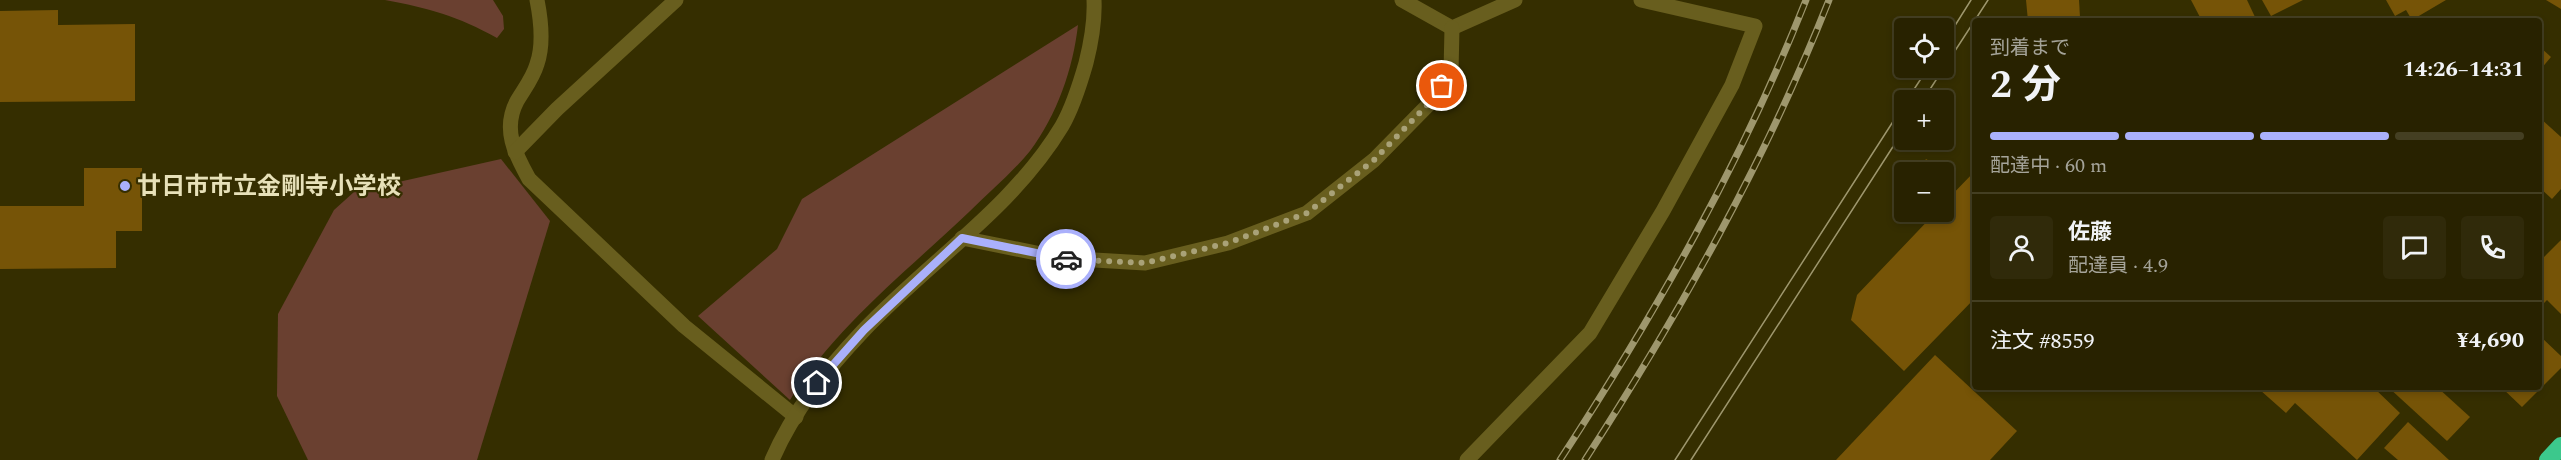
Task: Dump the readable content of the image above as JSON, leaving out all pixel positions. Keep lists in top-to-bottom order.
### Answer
{
  "places": ["廿日市市立金剛寺小学校"],
  "page": {
    "map_buttons": ["+", "−"],
    "heading": ["2 分", "到着まで", "14:26–14:31"],
    "panel": [
      "佐藤",
      "配達員 · 4.9",
      "注文 #8559",
      "¥4,690"
    ],
    "bar": "配達中 · 60 m"
  }
}
